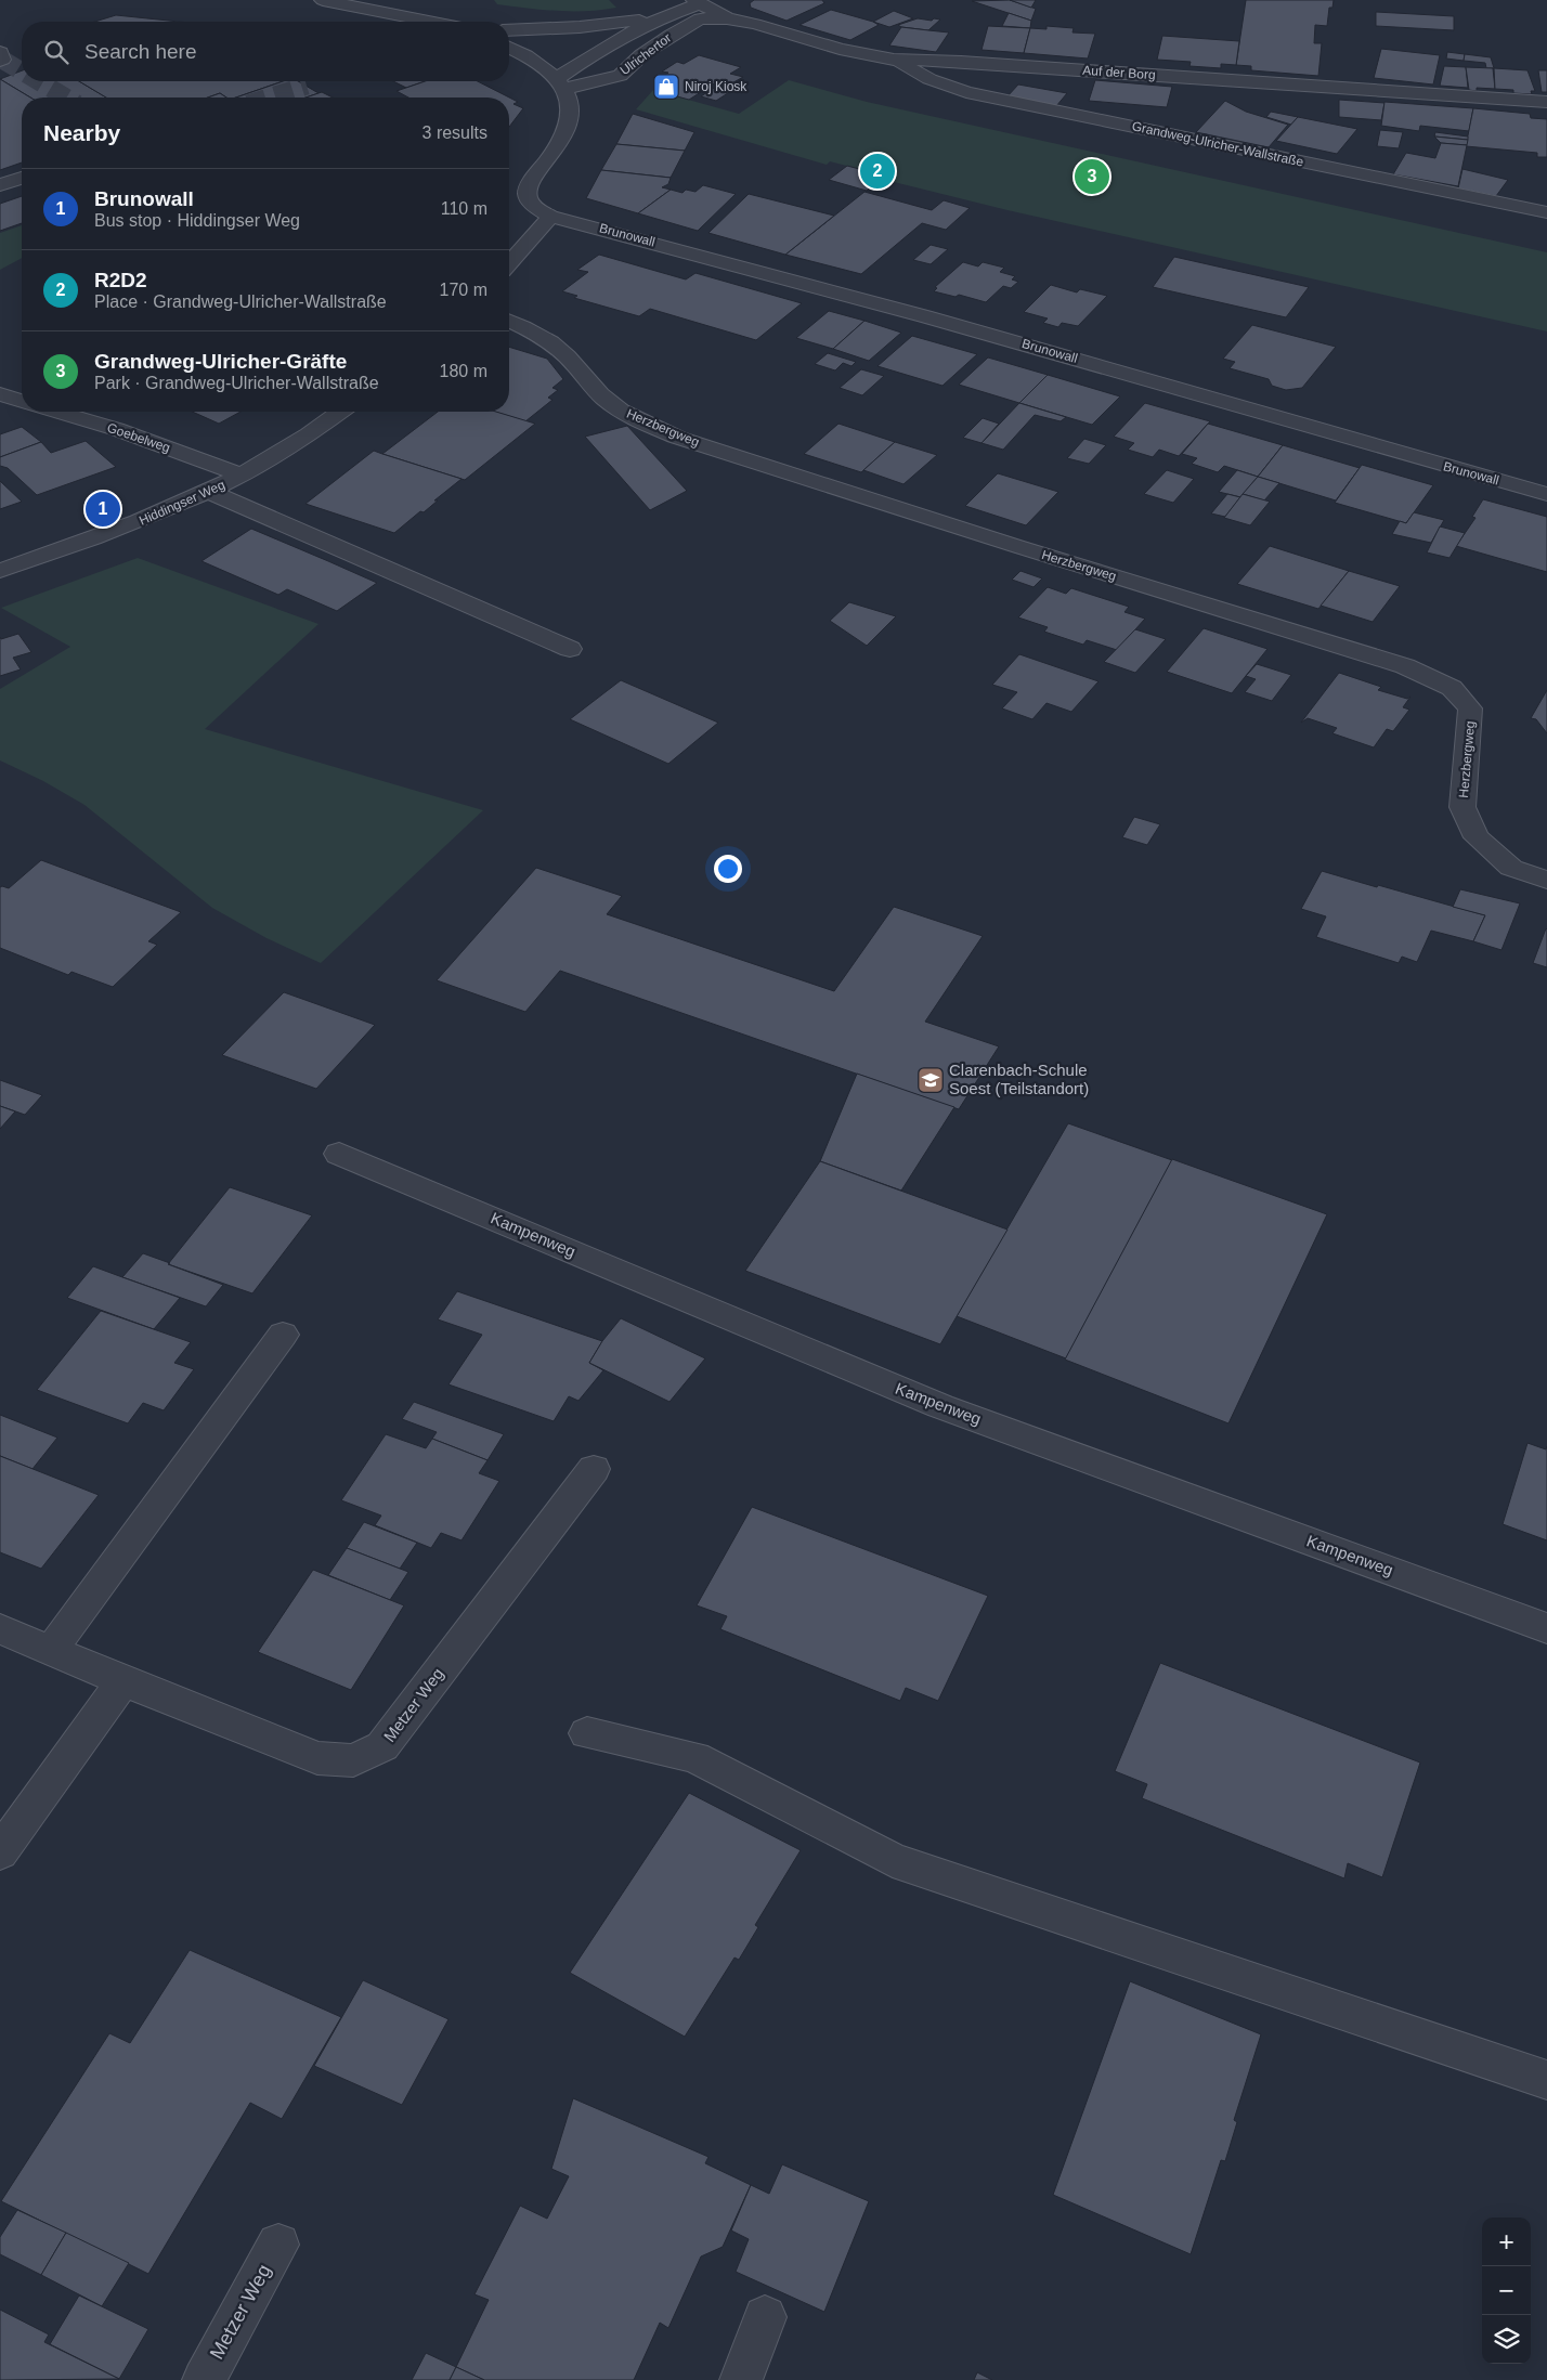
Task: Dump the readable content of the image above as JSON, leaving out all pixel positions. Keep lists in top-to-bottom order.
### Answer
{
  "streets": {
    "street": [
      "Ulrichertor",
      "Auf der Borg",
      "Grandweg-Ulricher-Wallstraße",
      "Brunowall",
      "Herzbergweg",
      "Goebelweg",
      "Hiddingser Weg",
      "Kampenweg",
      "Metzer Weg"
    ]
  },
  "crossings": [
    ["Ulrichertor", "Auf der Borg"],
    ["Auf der Borg", "Grandweg-Ulricher-Wallstraße"],
    ["Goebelweg", "Hiddingser Weg"]
  ],
  "places": {
    "shop": ["Niroj Kiosk"],
    "school or university": ["Clarenbach-Schule Soest (Teilstandort)"]
  },
  "page": {
    "search": "Search here",
    "heading": ["Nearby", "3 results"],
    "pins": ["2", "3", "1"],
    "list": [
      {
        "mark": "1",
        "name": "Brunowall",
        "note": "Bus stop · Hiddingser Weg",
        "value": "110 m"
      },
      {
        "mark": "2",
        "name": "R2D2",
        "note": "Place · Grandweg-Ulricher-Wallstraße",
        "value": "170 m"
      },
      {
        "mark": "3",
        "name": "Grandweg-Ulricher-Gräfte",
        "note": "Park · Grandweg-Ulricher-Wallstraße",
        "value": "180 m"
      }
    ],
    "map_buttons": ["+", "−"]
  }
}
